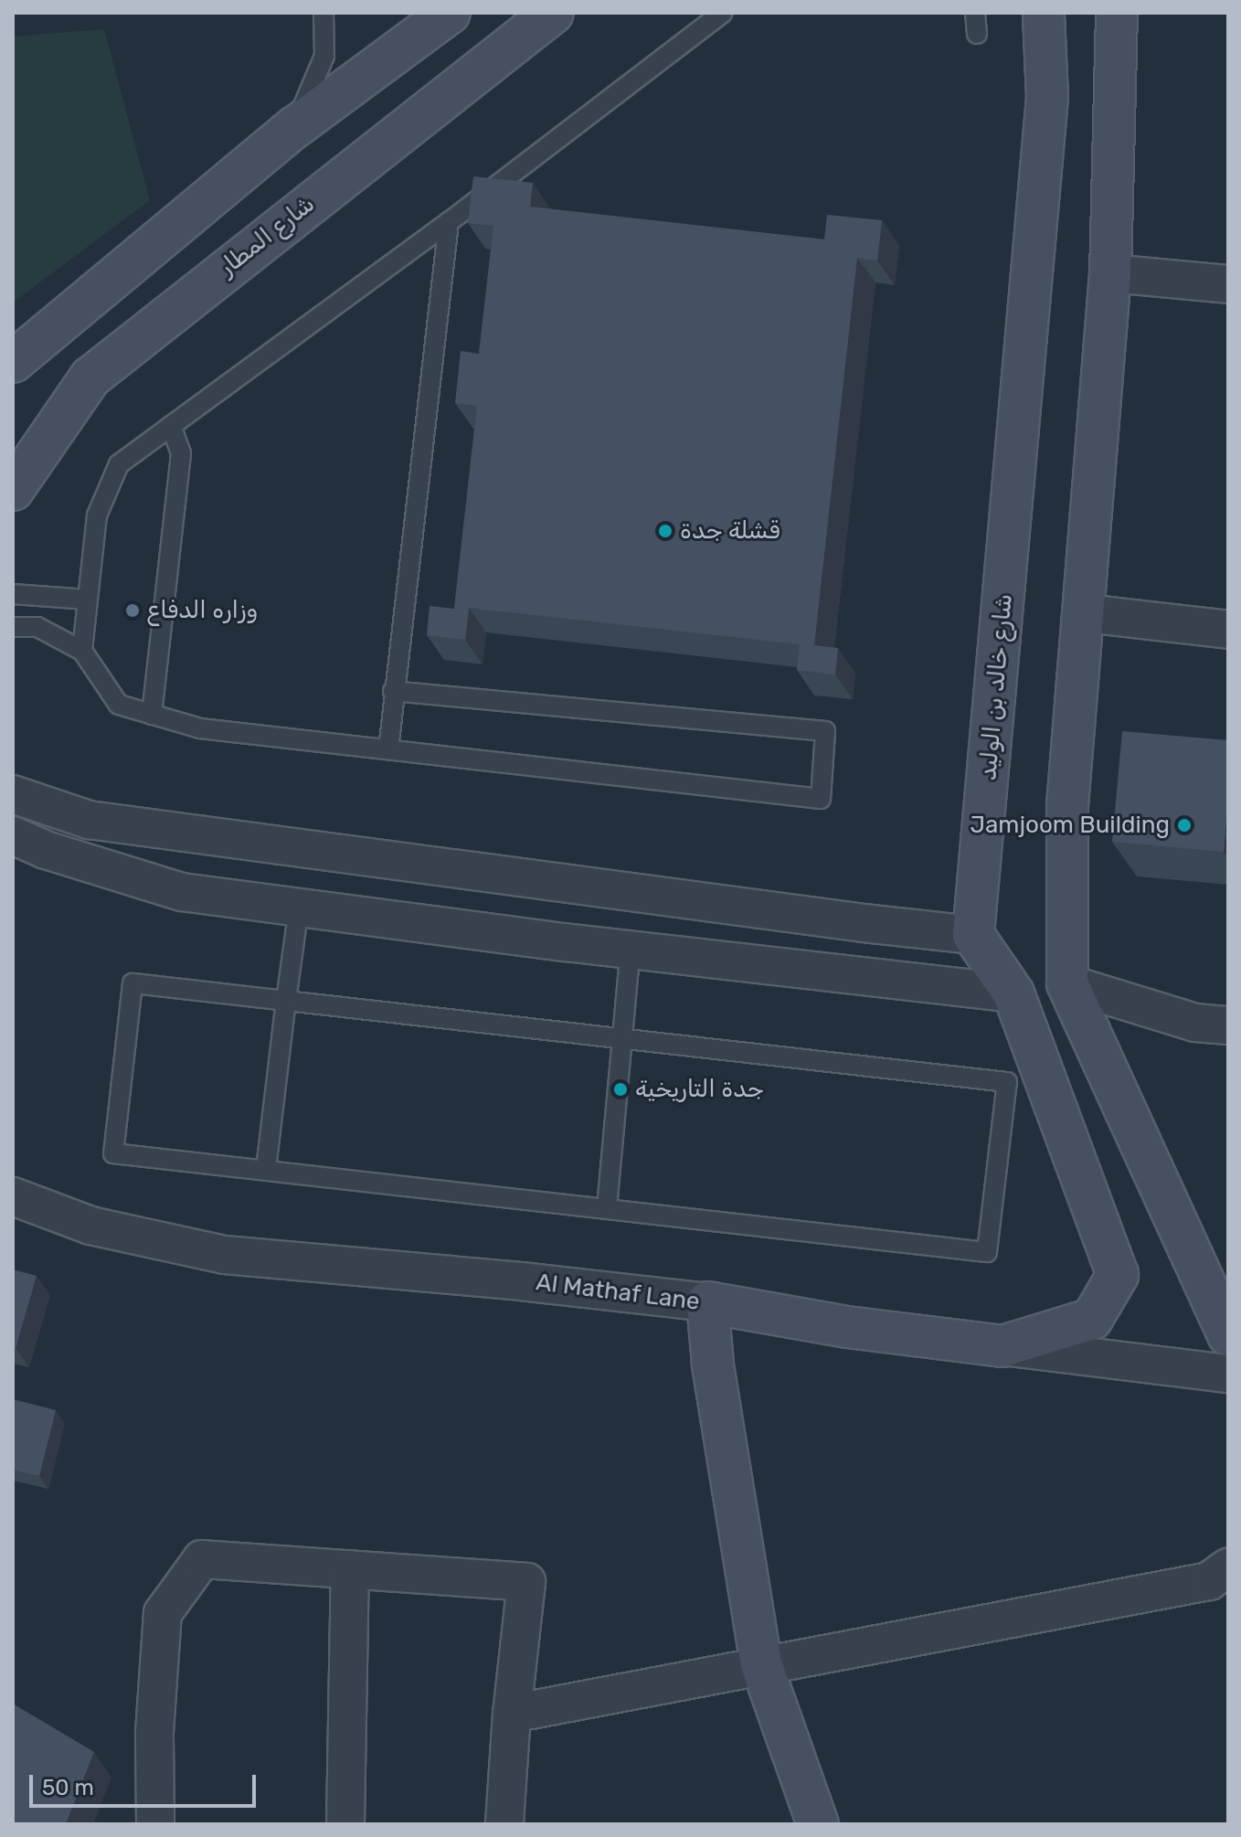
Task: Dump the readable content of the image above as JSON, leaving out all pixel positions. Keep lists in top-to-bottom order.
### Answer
{
  "streets": {
    "main road": ["شارع المطار", "شارع خالد بن الوليد", "Al Mathaf Lane"]
  },
  "places": [
    "قشلة جدة",
    "وزاره الدفاع",
    "Jamjoom Building",
    "جدة التاريخية"
  ],
  "scale_bar": "50 m"
}
